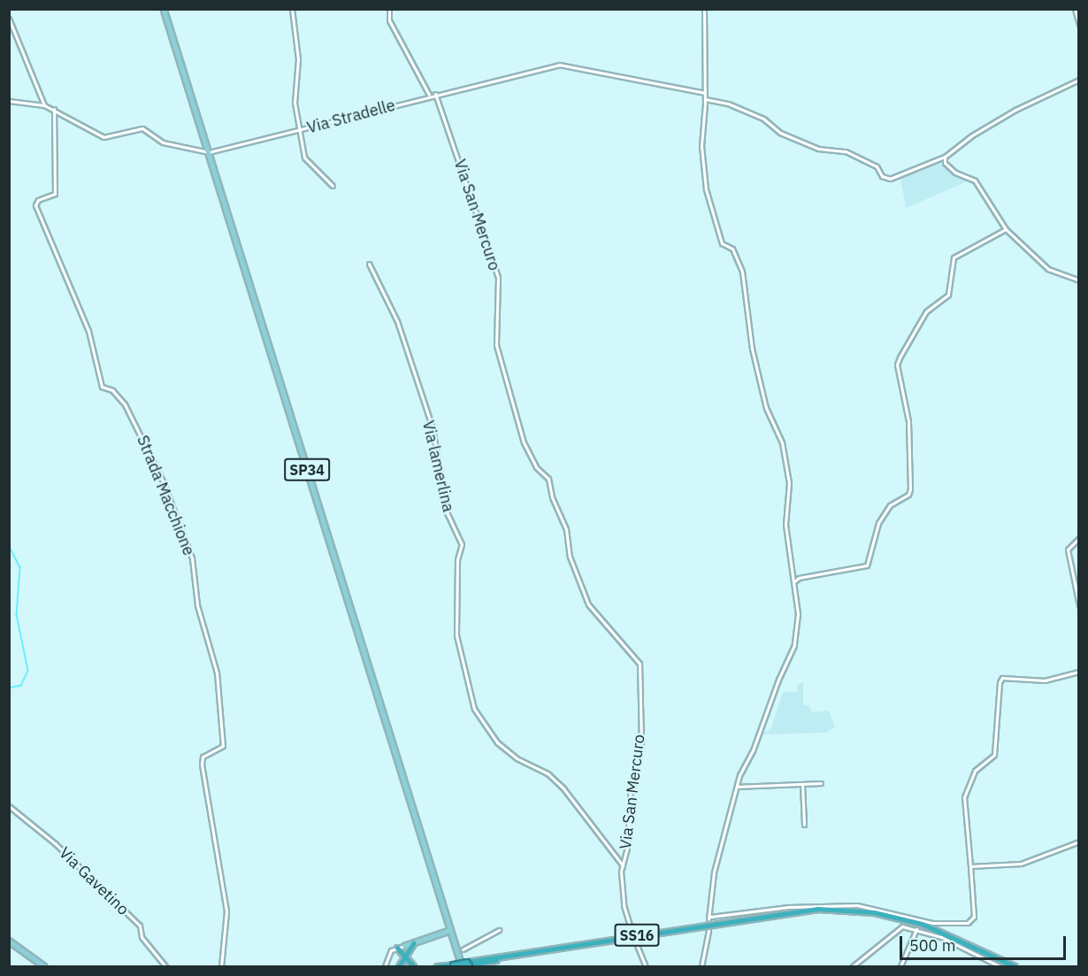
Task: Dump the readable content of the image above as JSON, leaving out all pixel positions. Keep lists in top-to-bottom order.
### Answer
{
  "streets": {
    "highway": ["SS16"],
    "main road": ["SP34"],
    "street": [
      "Via Stradelle",
      "Via San Mercuro",
      "Via lamerlina",
      "Strada Macchione",
      "Via Gavetino"
    ]
  },
  "crossings": [
    ["Via Stradelle", "Via San Mercuro"],
    ["Via Stradelle", "SP34"],
    ["Via Stradelle", "Strada Macchione"],
    ["Via San Mercuro", "Via lamerlina"]
  ],
  "scale_bar": "500 m"
}
